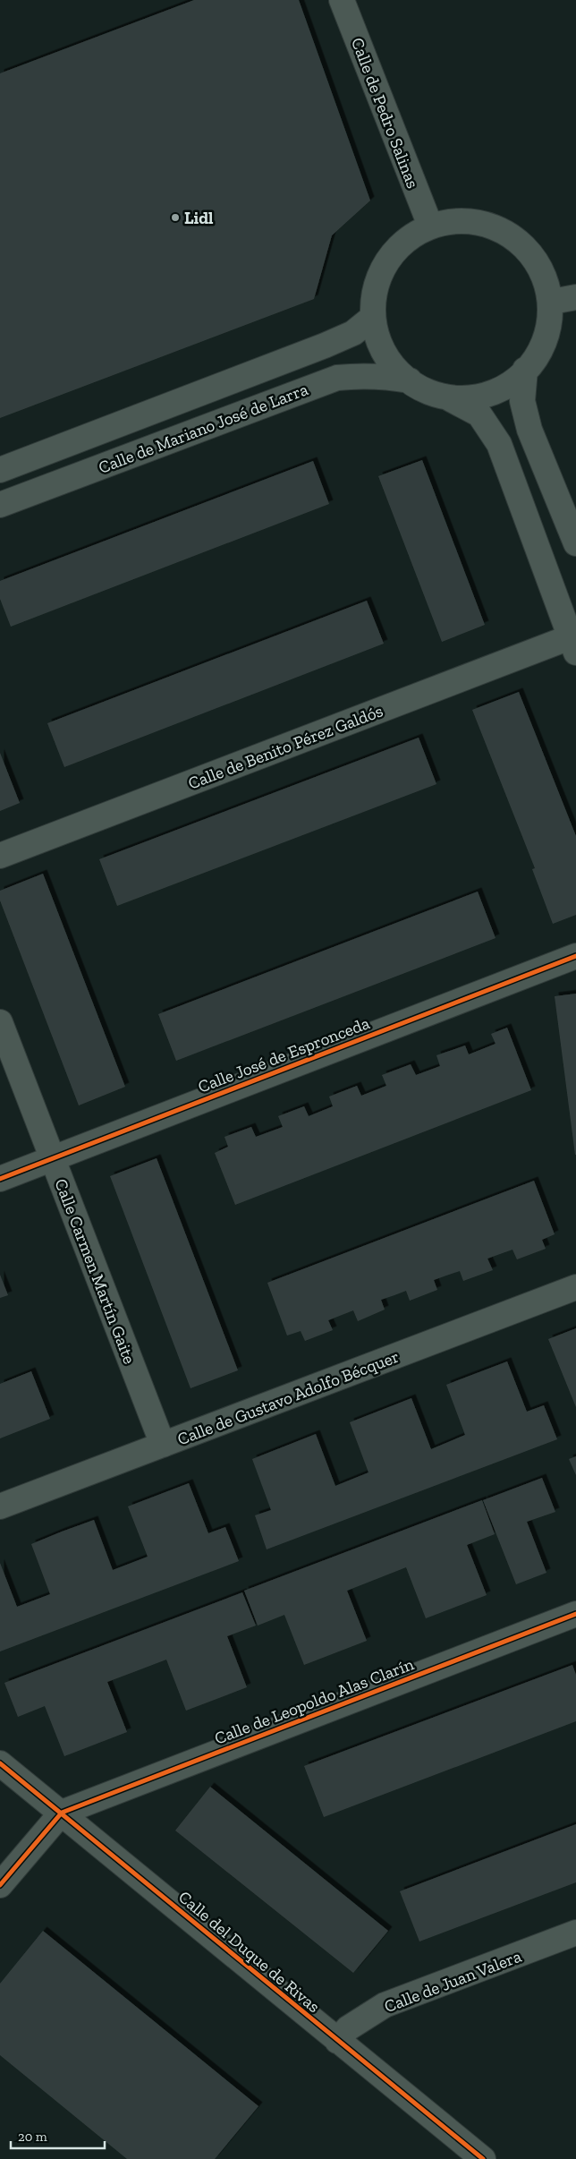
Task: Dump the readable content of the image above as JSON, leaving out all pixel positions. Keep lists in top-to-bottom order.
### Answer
{
  "streets": {
    "street": [
      "Calle de Pedro Salinas",
      "Calle de Mariano José de Larra",
      "Calle de Benito Pérez Galdós",
      "Calle José de Espronceda",
      "Calle Carmen Martín Gaite",
      "Calle de Gustavo Adolfo Bécquer",
      "Calle de Leopoldo Alas Clarín",
      "Calle del Duque de Rivas",
      "Calle de Juan Valera"
    ]
  },
  "crossings": [
    ["Calle José de Espronceda", "Calle Carmen Martín Gaite"],
    ["Calle Carmen Martín Gaite", "Calle de Gustavo Adolfo Bécquer"],
    ["Calle de Leopoldo Alas Clarín", "Calle del Duque de Rivas"],
    ["Calle del Duque de Rivas", "Calle de Juan Valera"]
  ],
  "places": ["Lidl"],
  "scale_bar": "20 m"
}
